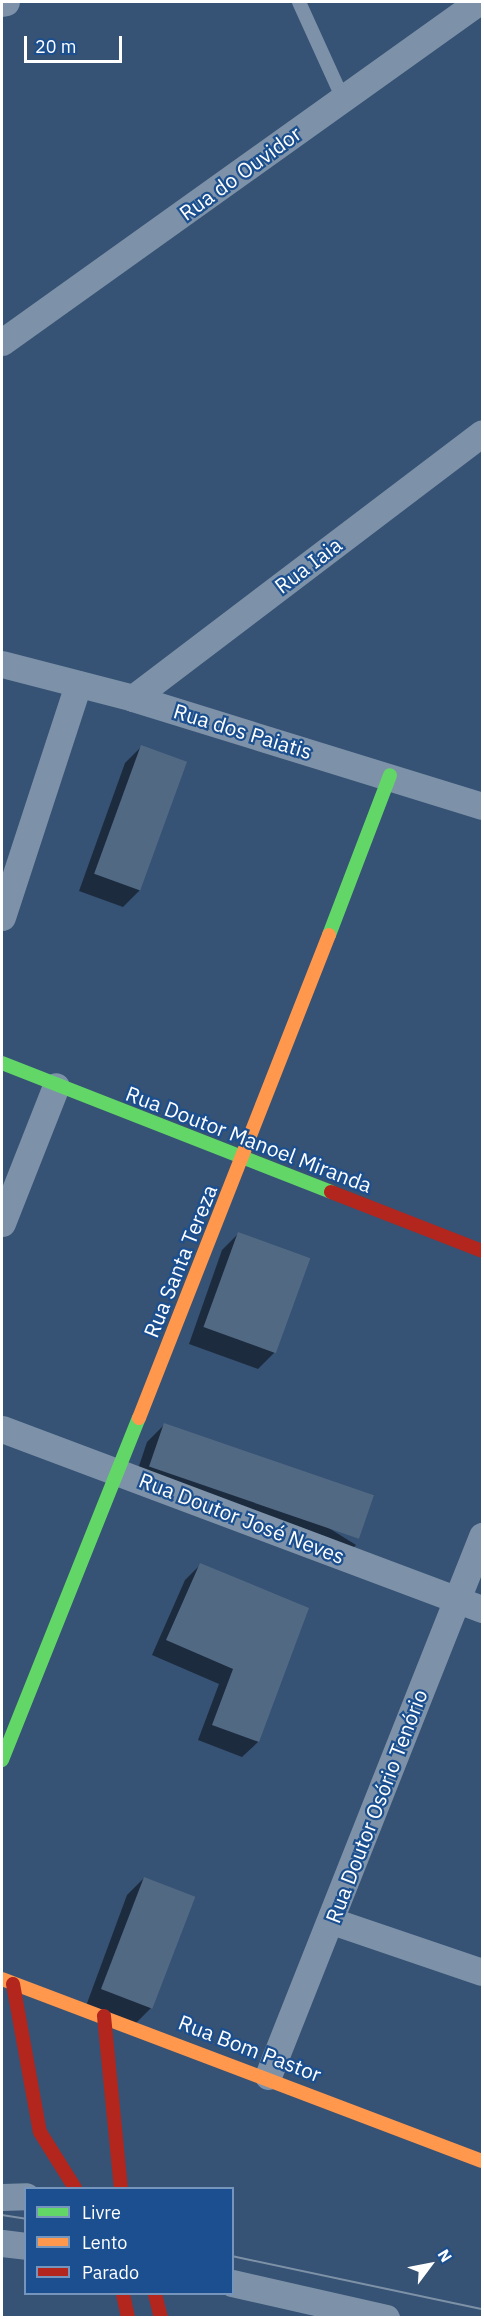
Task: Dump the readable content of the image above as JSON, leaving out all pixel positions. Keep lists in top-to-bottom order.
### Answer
{
  "streets": {
    "street": [
      "Rua do Ouvidor",
      "Rua Iaia",
      "Rua dos Paiatis",
      "Rua Doutor Manoel Miranda",
      "Rua Santa Tereza",
      "Rua Doutor José Neves",
      "Rua Doutor Osório Tenório",
      "Rua Bom Pastor"
    ]
  },
  "crossings": [
    ["Rua Iaia", "Rua dos Paiatis"],
    ["Rua dos Paiatis", "Rua Santa Tereza"],
    ["Rua Doutor Manoel Miranda", "Rua Santa Tereza"],
    ["Rua Santa Tereza", "Rua Doutor José Neves"],
    ["Rua Doutor José Neves", "Rua Doutor Osório Tenório"],
    ["Rua Doutor Osório Tenório", "Rua Bom Pastor"]
  ],
  "legend": ["Livre", "Lento", "Parado"],
  "scale_bar": "20 m",
  "north": "top right"
}
